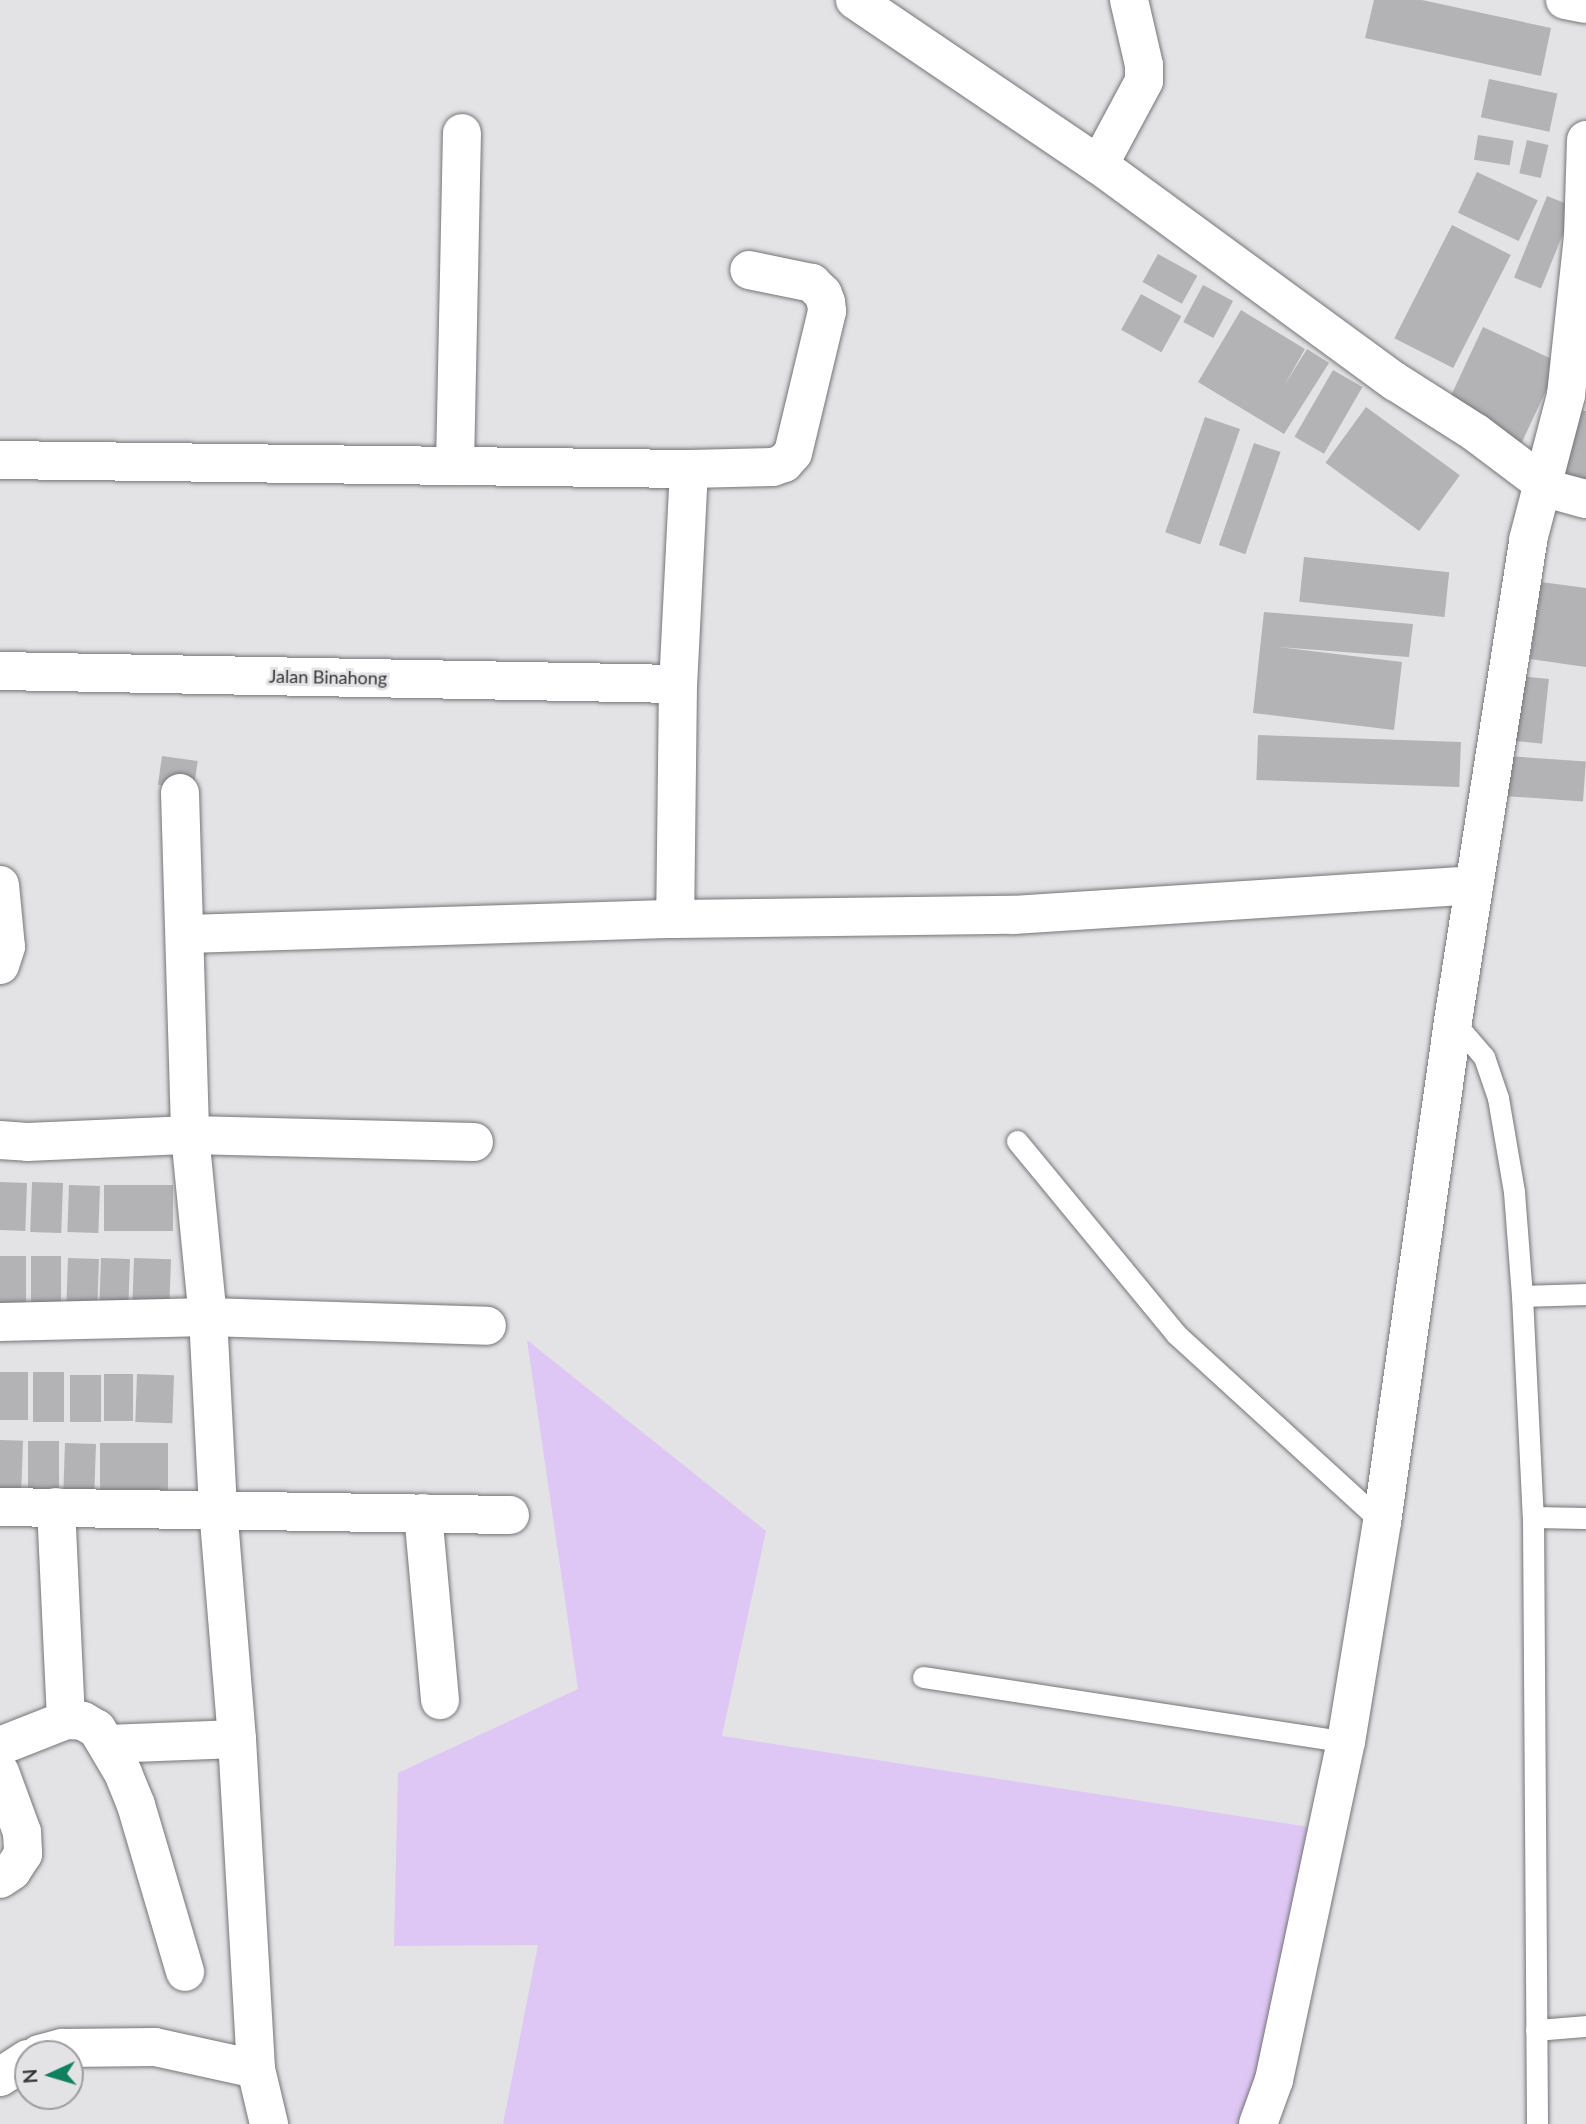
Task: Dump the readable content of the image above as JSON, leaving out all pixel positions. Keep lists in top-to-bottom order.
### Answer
{
  "streets": {
    "street": ["Jalan Binahong"]
  },
  "north": "left"
}
